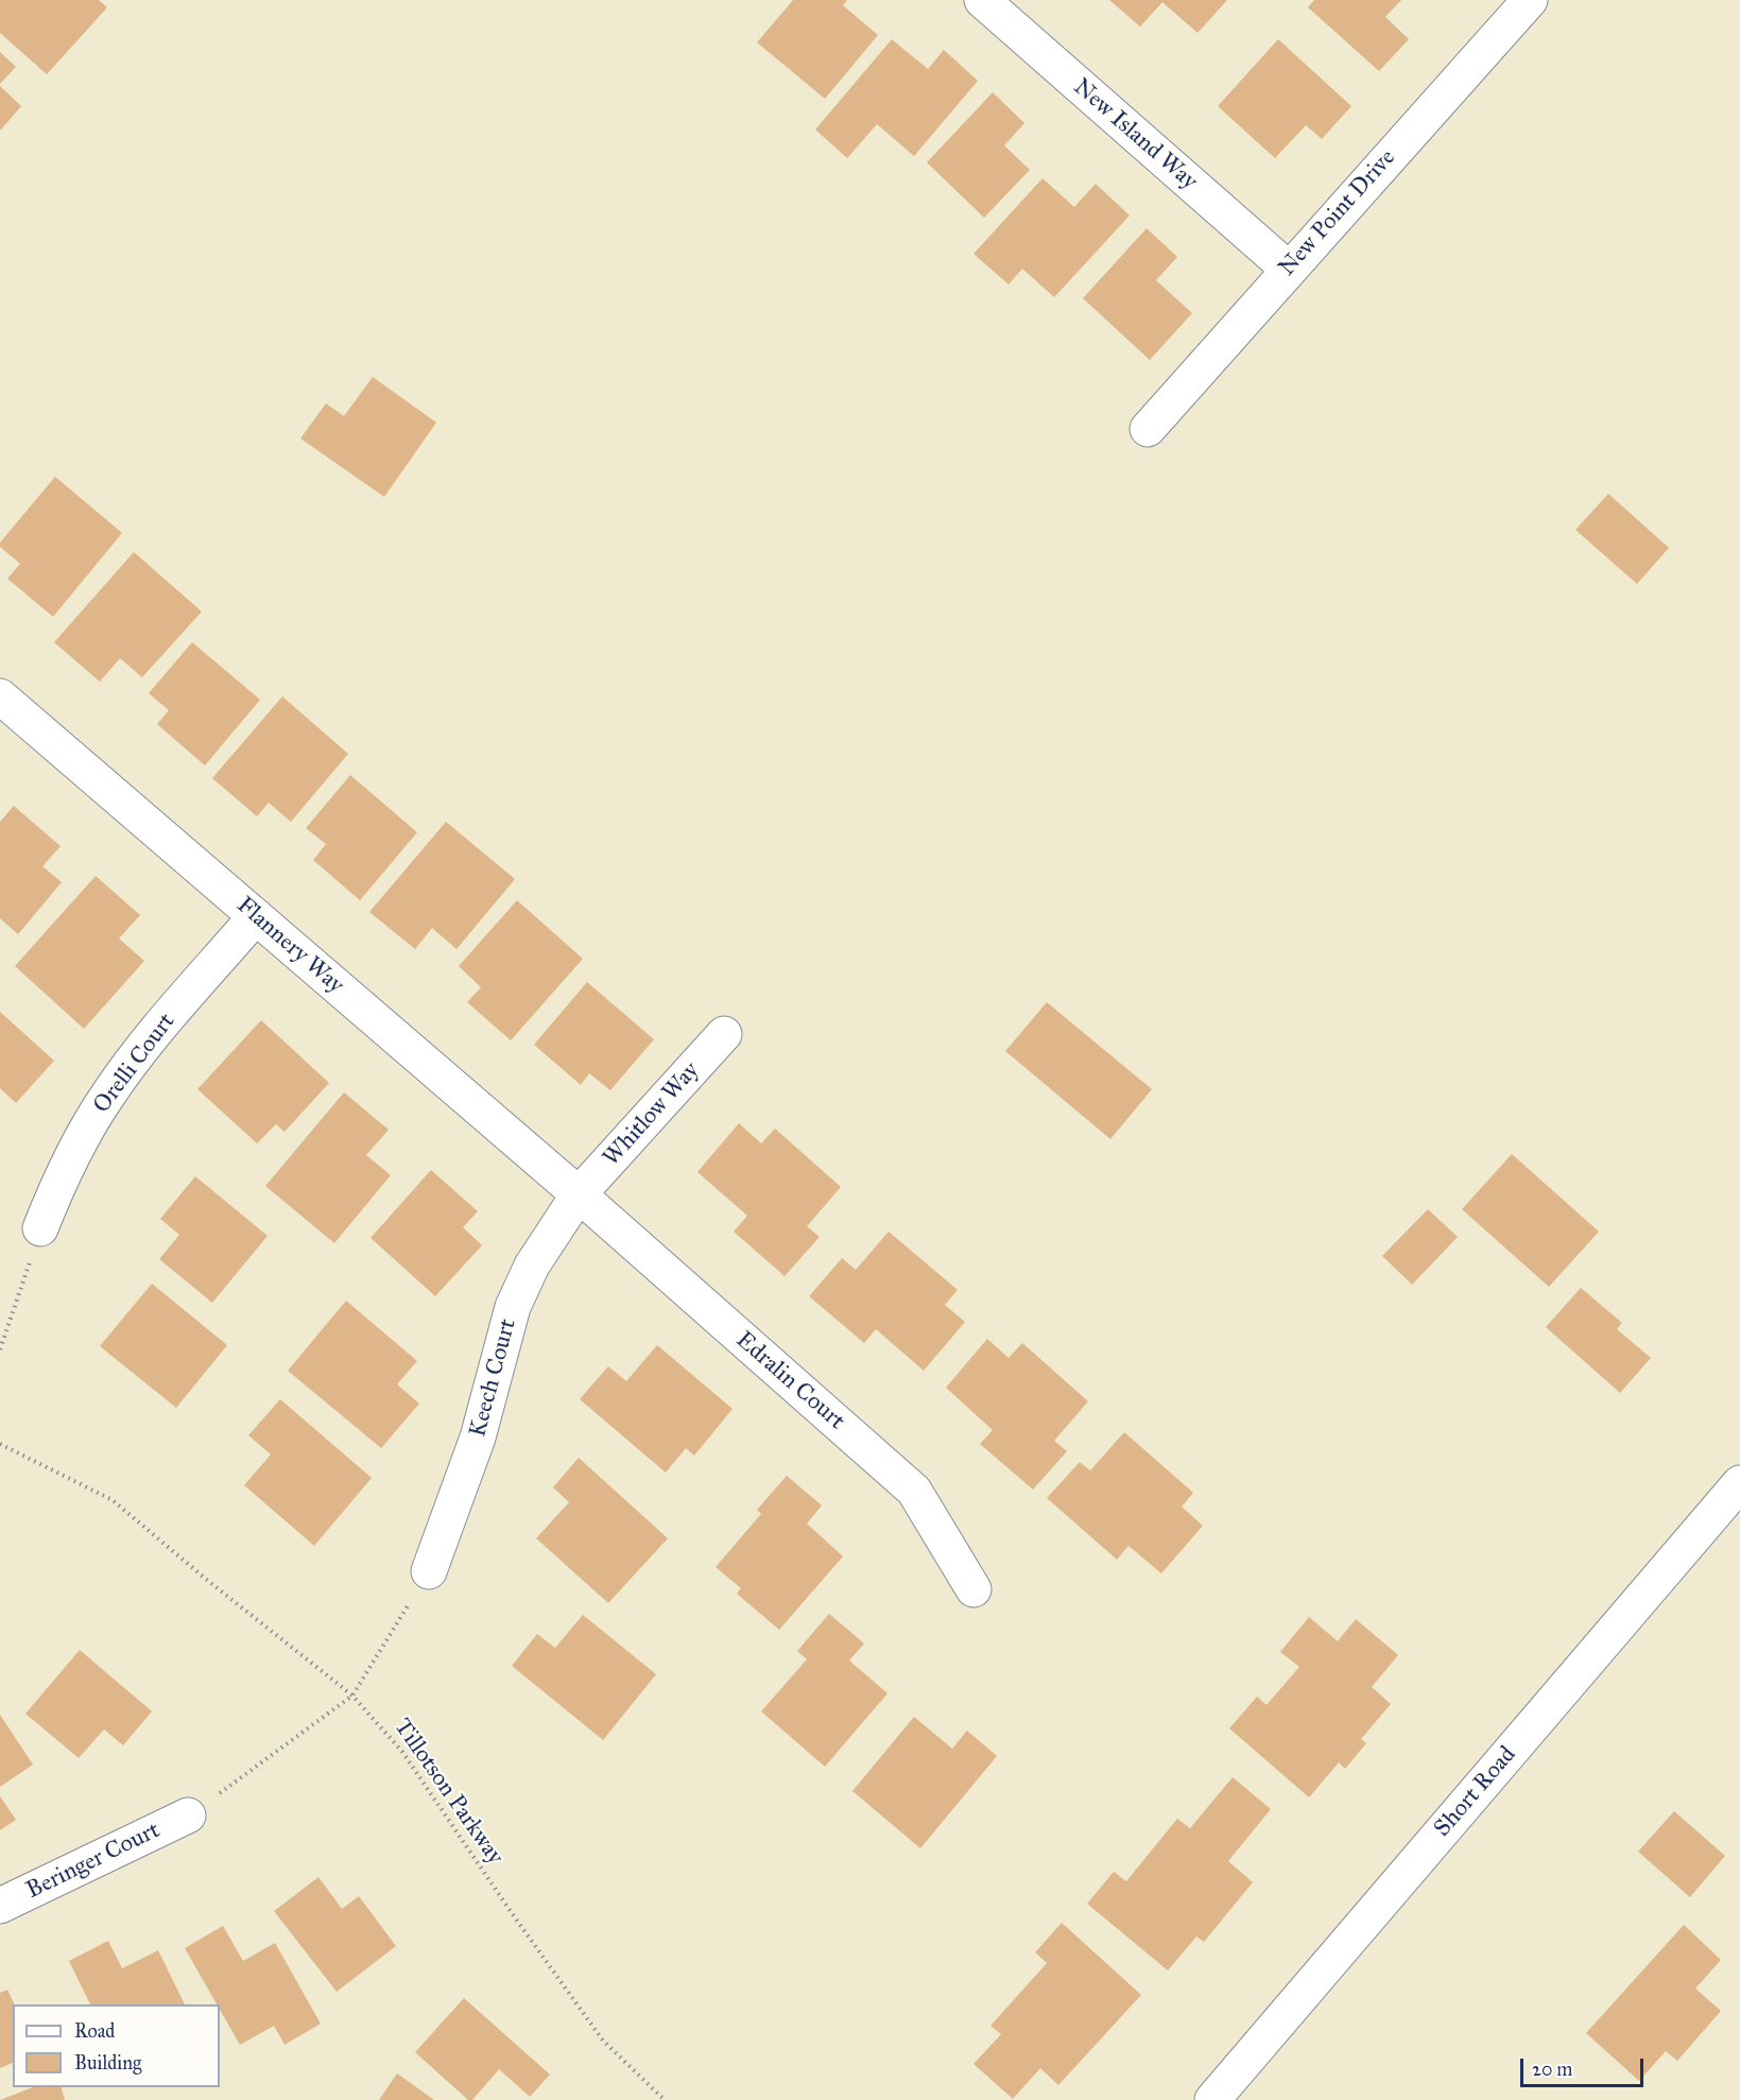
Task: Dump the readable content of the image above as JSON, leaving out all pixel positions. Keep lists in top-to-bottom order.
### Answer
{
  "streets": {
    "street": [
      "New Island Way",
      "New Point Drive",
      "Flannery Way",
      "Orelli Court",
      "Whitlow Way",
      "Keech Court",
      "Edralin Court",
      "Short Road",
      "Beringer Court"
    ],
    "path": ["Tillotson Parkway"]
  },
  "crossings": [
    ["New Island Way", "New Point Drive"],
    ["Flannery Way", "Orelli Court"],
    ["Flannery Way", "Whitlow Way"],
    ["Flannery Way", "Keech Court"],
    ["Flannery Way", "Edralin Court"],
    ["Whitlow Way", "Keech Court"],
    ["Whitlow Way", "Edralin Court"],
    ["Keech Court", "Edralin Court"]
  ],
  "legend": ["Road", "Building"],
  "scale_bar": "20 m"
}
